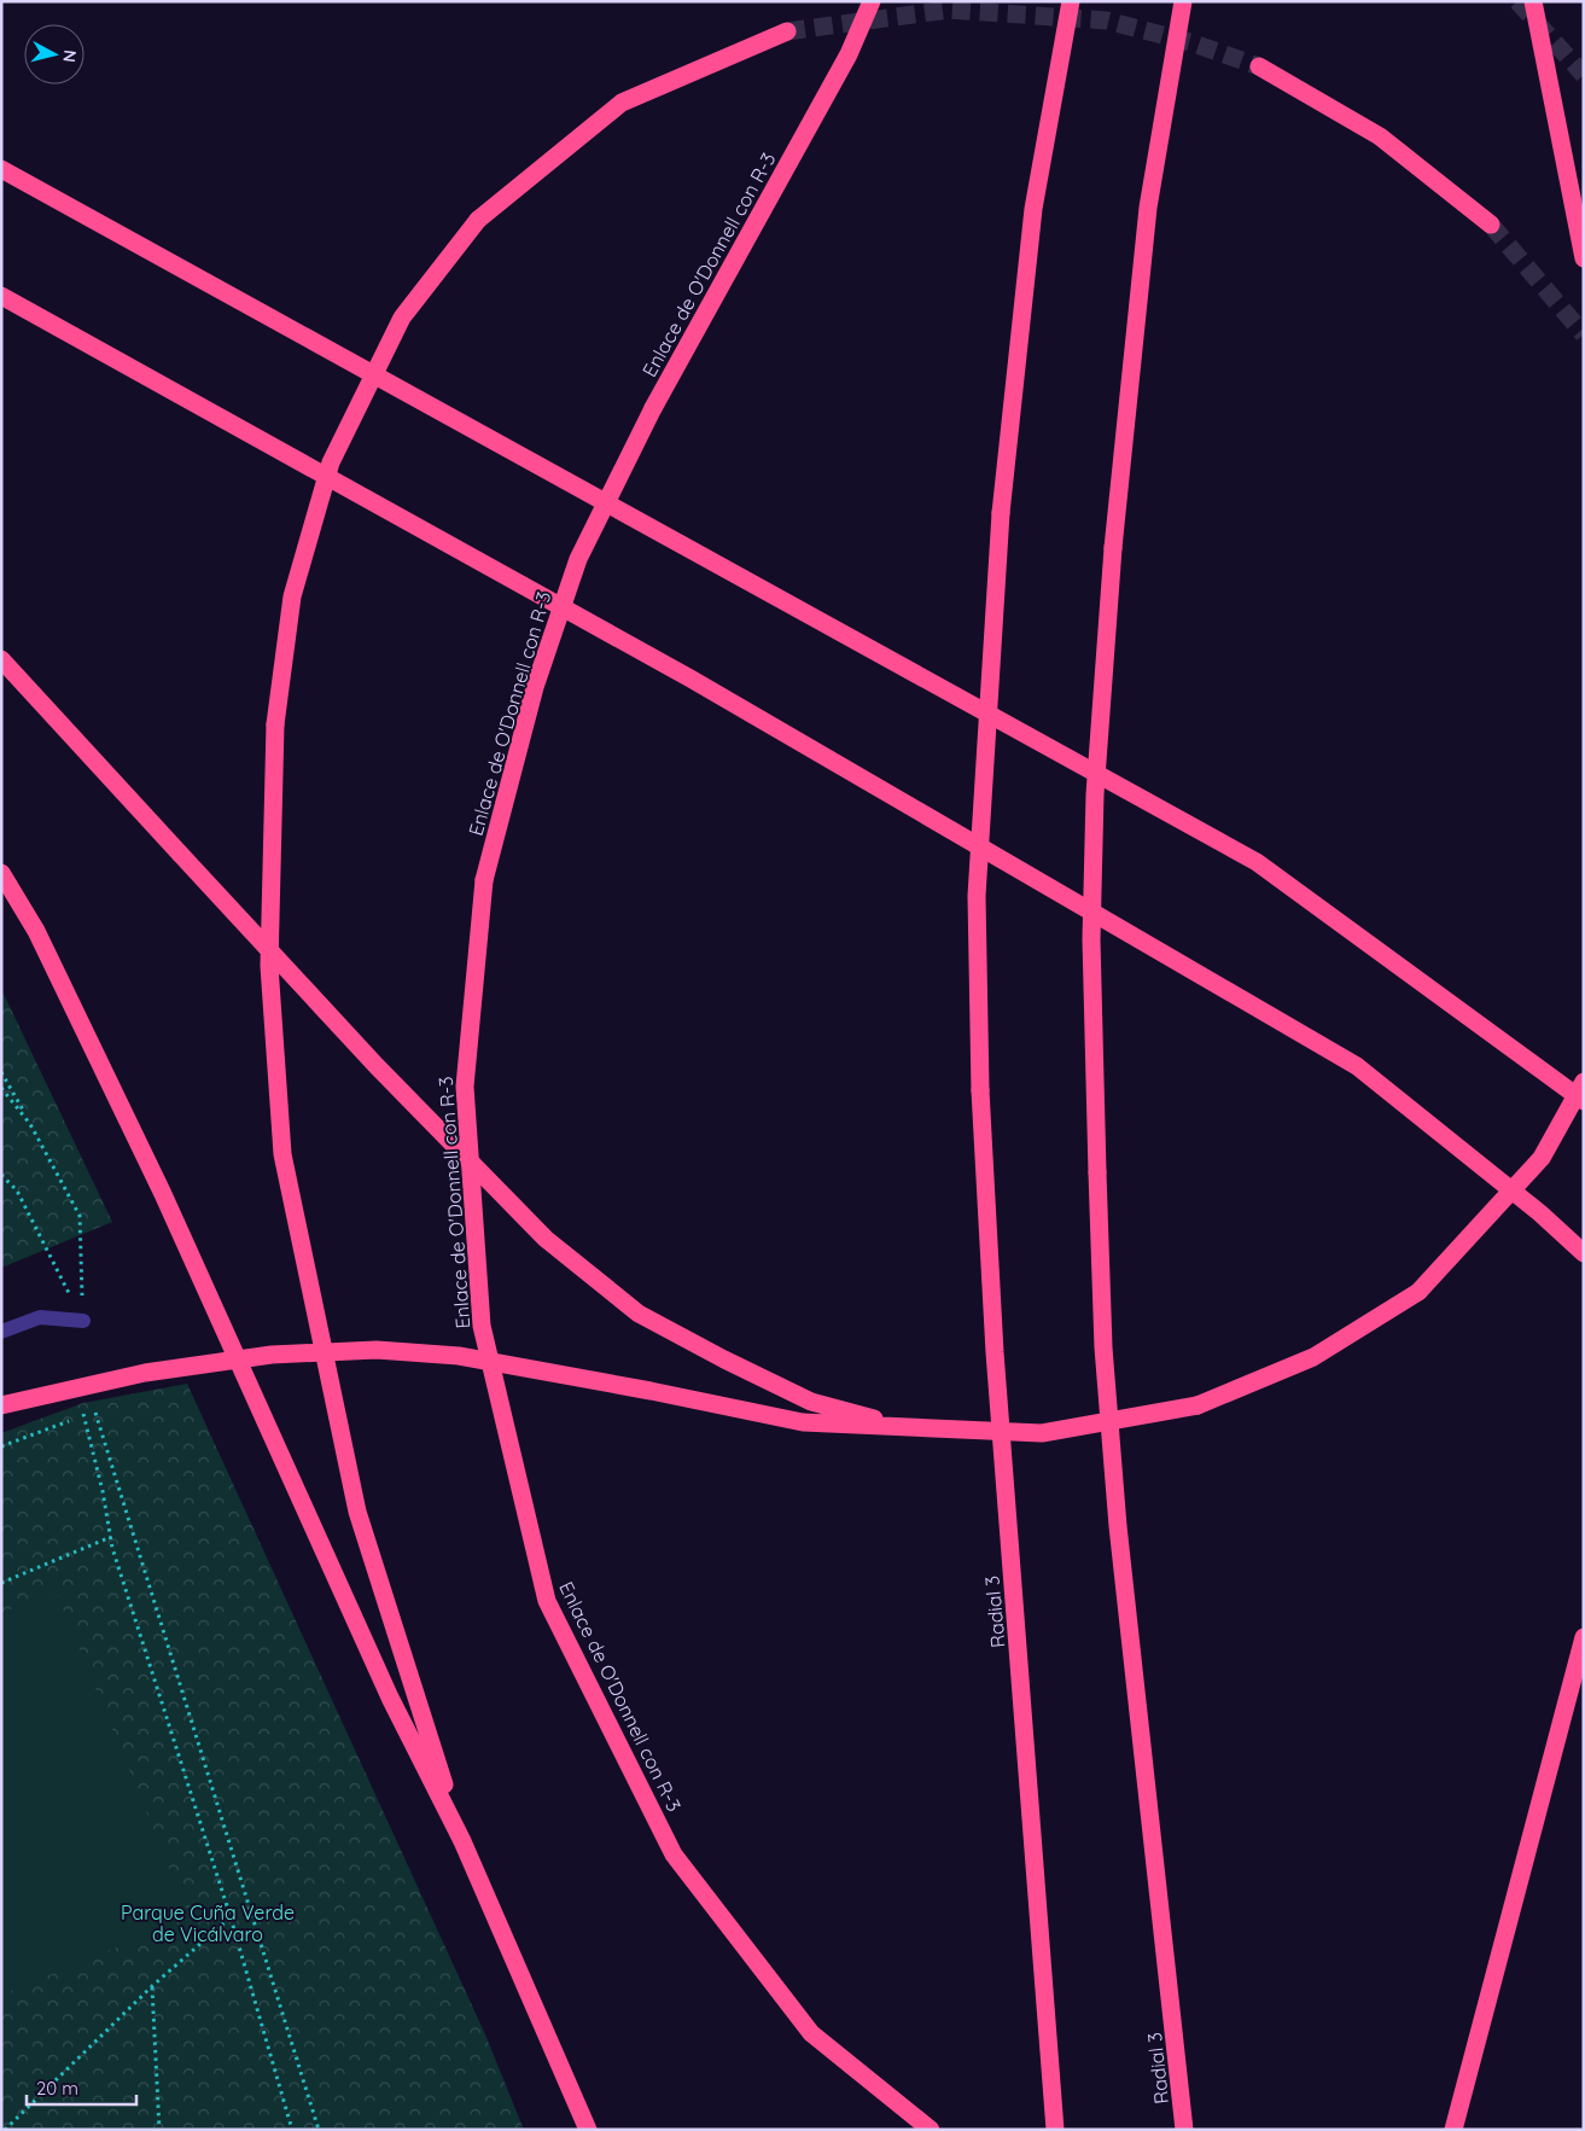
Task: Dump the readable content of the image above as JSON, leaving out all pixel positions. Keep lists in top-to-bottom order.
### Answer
{
  "streets": {
    "highway": ["Enlace de O'Donnell con R-3", "Radial 3"]
  },
  "parks": ["Parque Cuña Verde de Vicálvaro"],
  "scale_bar": "20 m",
  "north": "right"
}
